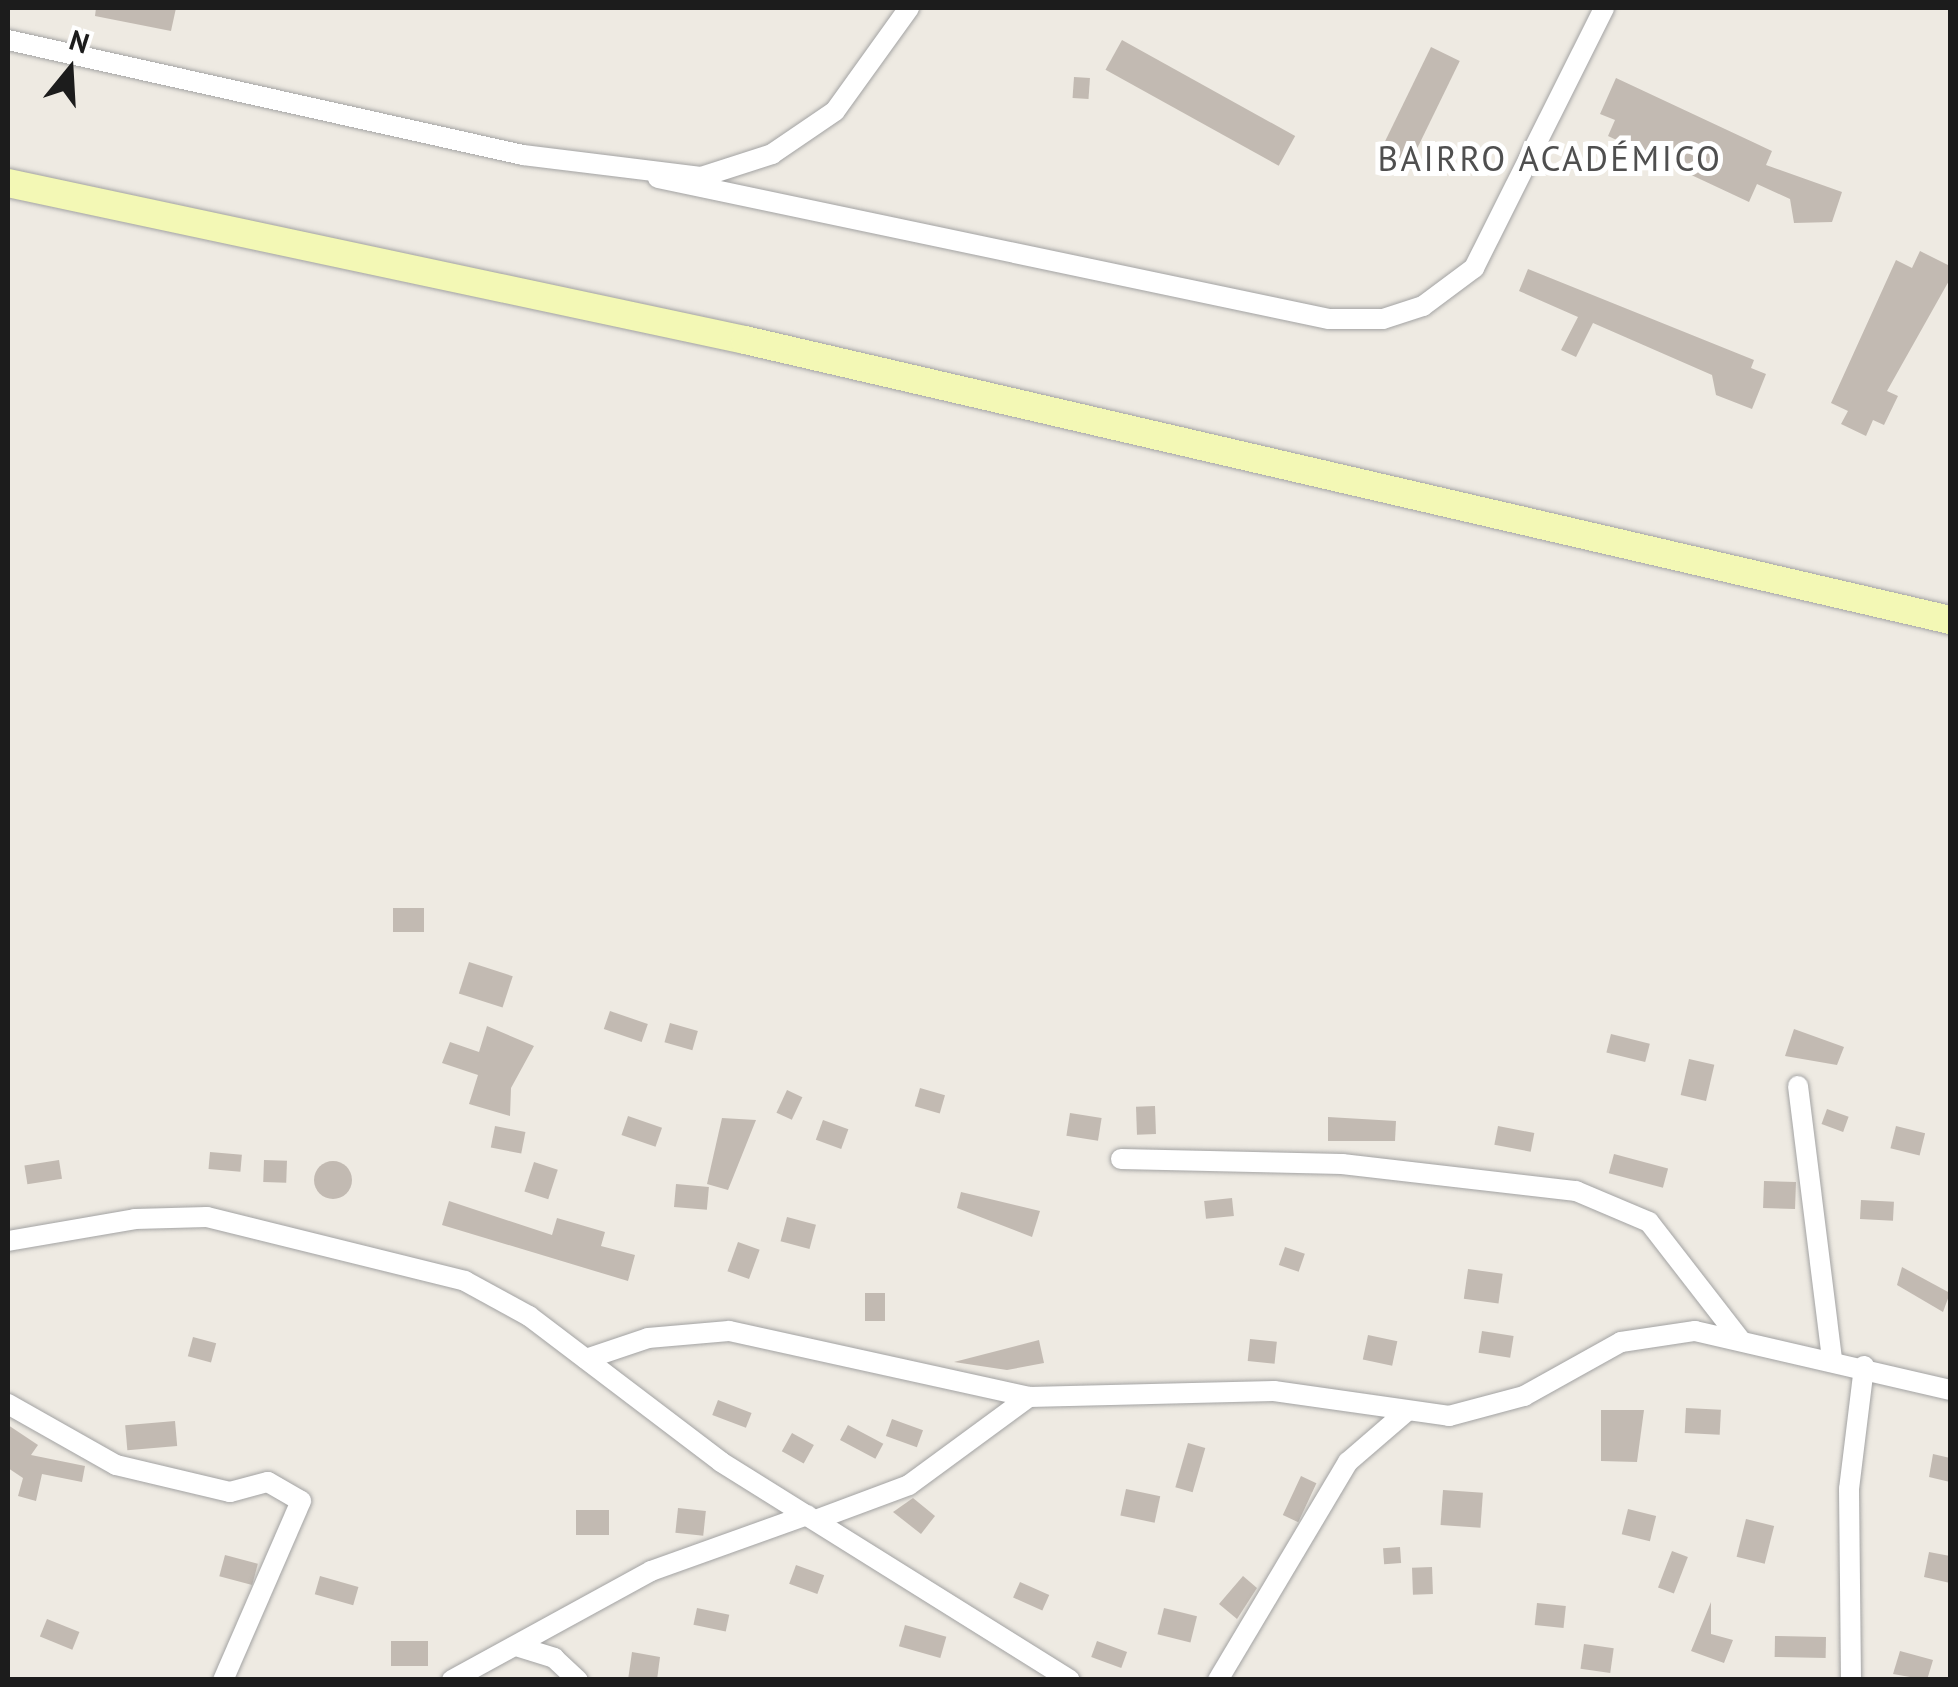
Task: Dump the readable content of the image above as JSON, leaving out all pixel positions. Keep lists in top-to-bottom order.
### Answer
{
  "districts": ["BAIRRO ACADÉMICO"],
  "north": "top"
}
